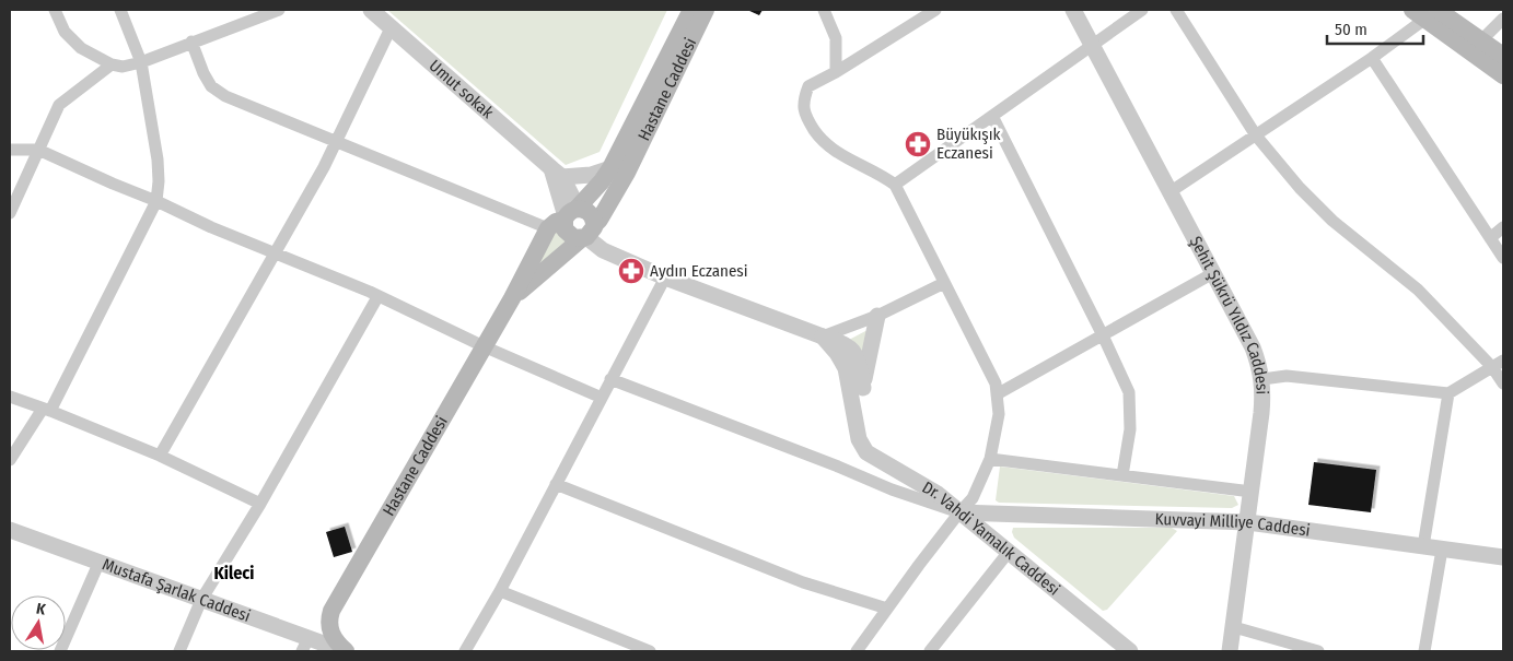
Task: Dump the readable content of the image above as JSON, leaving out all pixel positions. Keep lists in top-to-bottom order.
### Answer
{
  "streets": {
    "main road": ["Hastane Caddesi"],
    "street": [
      "Umut sokak",
      "Şehit Şükrü Yıldız Caddesi",
      "Kuvvayi Milliye Caddesi",
      "Dr. Vahdi Yamalık Caddesi",
      "Mustafa Şarlak Caddesi"
    ]
  },
  "crossings": [
    ["Hastane Caddesi", "Dr. Vahdi Yamalık Caddesi"],
    ["Şehit Şükrü Yıldız Caddesi", "Kuvvayi Milliye Caddesi"],
    ["Kuvvayi Milliye Caddesi", "Dr. Vahdi Yamalık Caddesi"]
  ],
  "districts": ["Kileci"],
  "places": {
    "pharmacy": ["Büyükışık Eczanesi", "Aydın Eczanesi"]
  },
  "scale_bar": "50 m",
  "north": "top"
}
